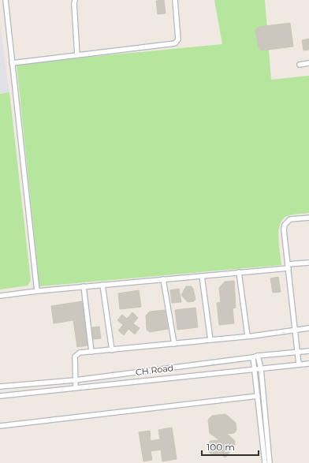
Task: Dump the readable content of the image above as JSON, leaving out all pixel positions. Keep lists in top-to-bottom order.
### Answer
{
  "streets": {
    "street": ["CH Road"]
  },
  "scale_bar": "100 m"
}
